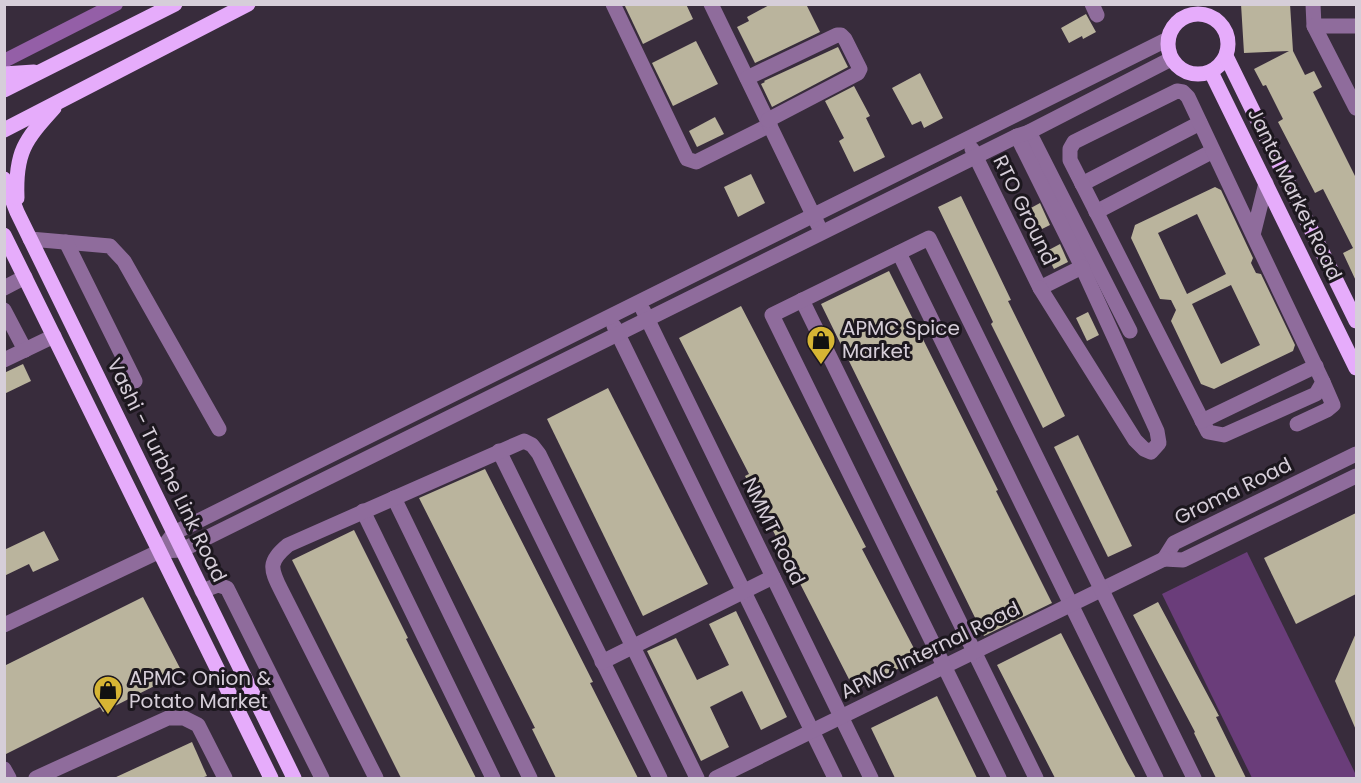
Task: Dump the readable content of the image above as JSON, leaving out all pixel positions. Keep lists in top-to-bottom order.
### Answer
{
  "streets": {
    "main road": ["Janta Market Road", "Vashi - Turbhe Link Road"],
    "street": [
      "RTO Ground",
      "Groma Road",
      "NMMT Road",
      "APMC Internal Road"
    ]
  },
  "crossings": [
    ["Groma Road", "APMC Internal Road"],
    ["NMMT Road", "APMC Internal Road"]
  ],
  "places": {
    "shop": ["APMC Spice Market", "APMC Onion & Potato Market"]
  }
}
